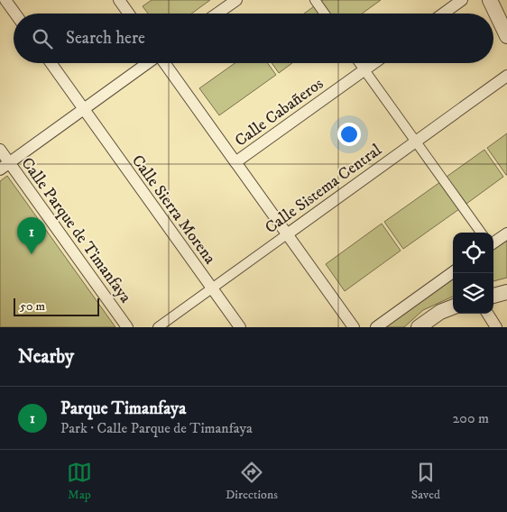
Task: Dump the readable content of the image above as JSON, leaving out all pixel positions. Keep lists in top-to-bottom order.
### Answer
{
  "streets": {
    "street": [
      "Calle Cabañeros",
      "Calle Sistema Central",
      "Calle Sierra Morena",
      "Calle Parque de Timanfaya"
    ]
  },
  "crossings": [
    ["Calle Sistema Central", "Calle Sierra Morena"]
  ],
  "scale_bar": "50 m",
  "page": {
    "search": "Search here",
    "pins": "1",
    "scale": "50 m",
    "heading": "Nearby",
    "list": [
      {
        "mark": "1",
        "name": "Parque Timanfaya",
        "note": "Park · Calle Parque de Timanfaya",
        "value": "200 m"
      }
    ],
    "nav": ["Map", "Directions", "Saved"]
  }
}
